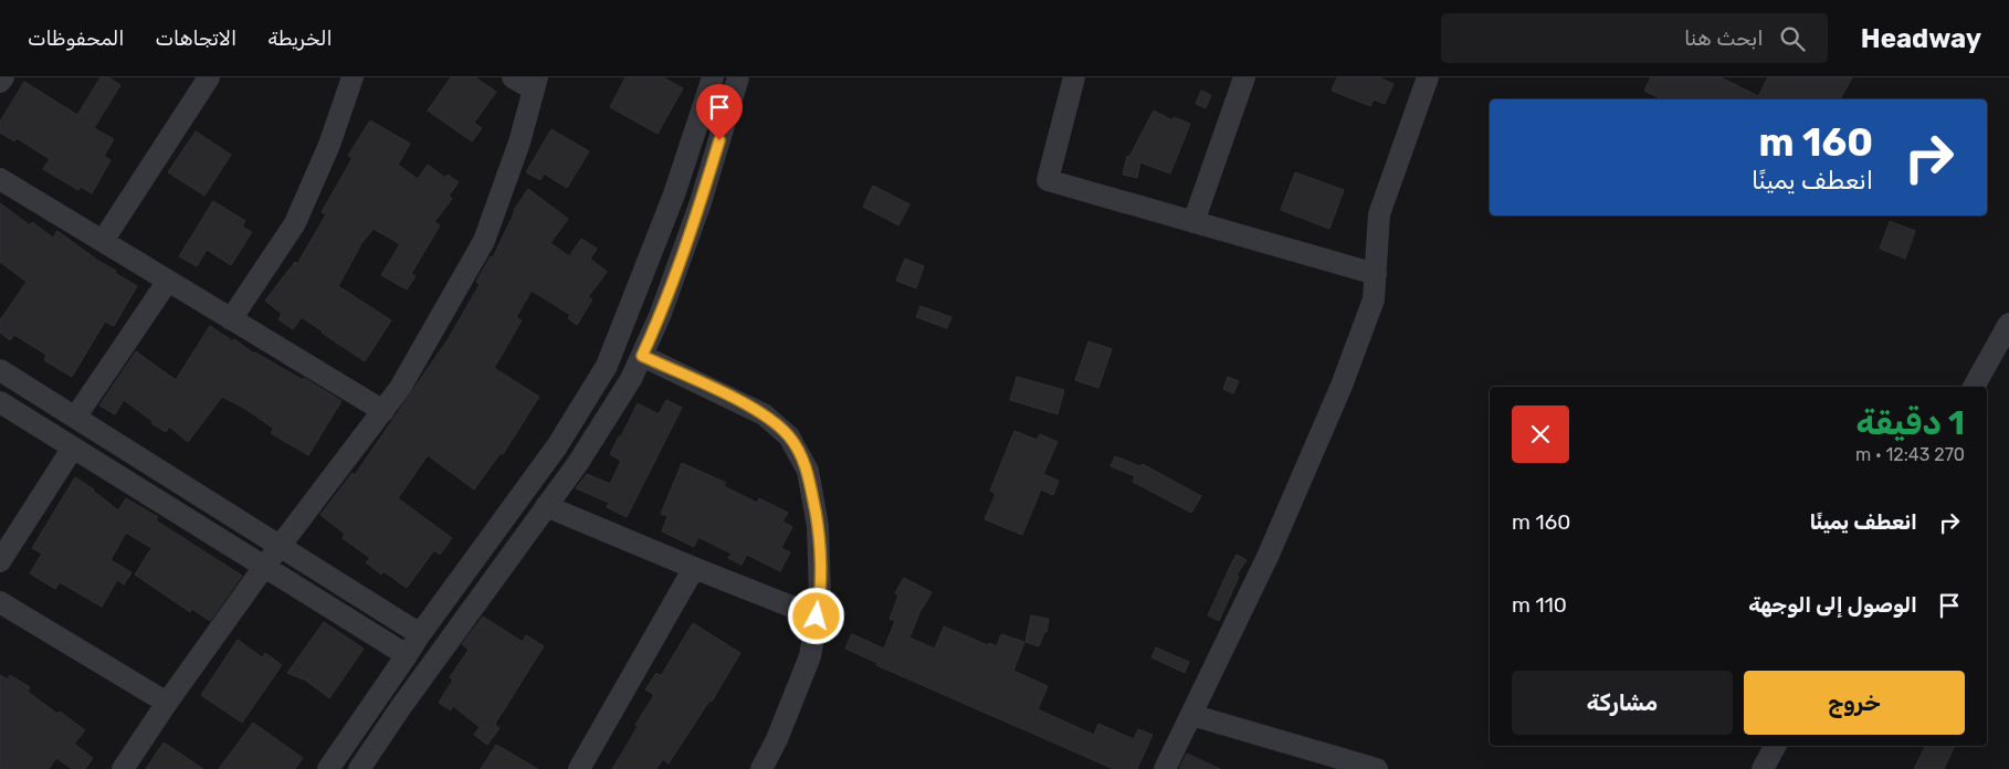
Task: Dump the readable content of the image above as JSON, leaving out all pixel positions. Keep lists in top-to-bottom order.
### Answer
{
  "page": {
    "header": "Headway",
    "search": "ابحث هنا",
    "nav": ["الخريطة", "الاتجاهات", "المحفوظات"],
    "turn": ["160 m", "انعطف يمينًا"],
    "heading": ["1 دقيقة", "270 m · 12:43"],
    "list": [
      {
        "name": "انعطف يمينًا",
        "value": "160 m"
      },
      {
        "name": "الوصول إلى الوجهة",
        "value": "110 m"
      }
    ],
    "buttons": ["خروج", "مشاركة"]
  }
}
